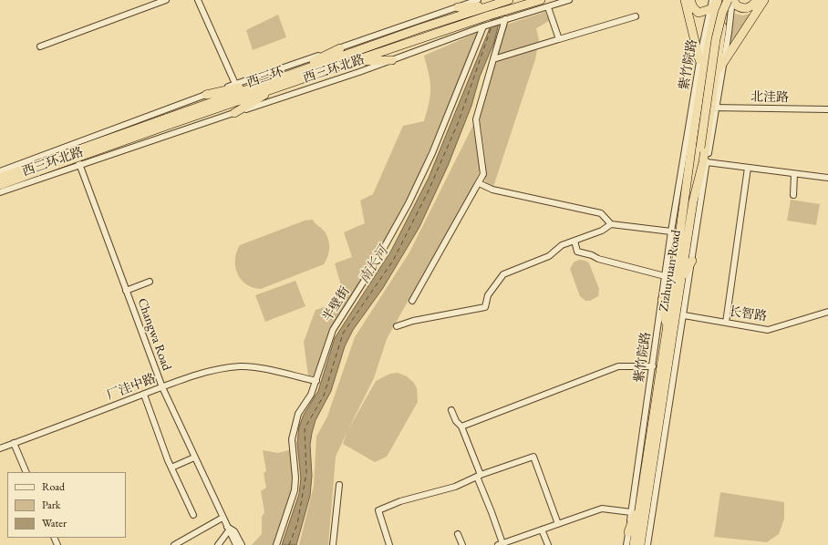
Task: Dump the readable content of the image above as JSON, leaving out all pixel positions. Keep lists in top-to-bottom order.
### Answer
{
  "streets": {
    "highway": ["西三环", "Zizhuyuan Road"],
    "street": [
      "紫竹院路",
      "西三环北路",
      "北洼路",
      "半壁街",
      "长智路",
      "Changwa Road",
      "厂洼中路"
    ]
  },
  "crossings": [
    ["紫竹院路", "Zizhuyuan Road"],
    ["西三环北路", "西三环"],
    ["西三环北路", "半壁街"],
    ["西三环北路", "Changwa Road"],
    ["北洼路", "Zizhuyuan Road"],
    ["半壁街", "厂洼中路"],
    ["Changwa Road", "厂洼中路"]
  ],
  "water": ["南长河"],
  "legend": ["Road", "Park", "Water"]
}
